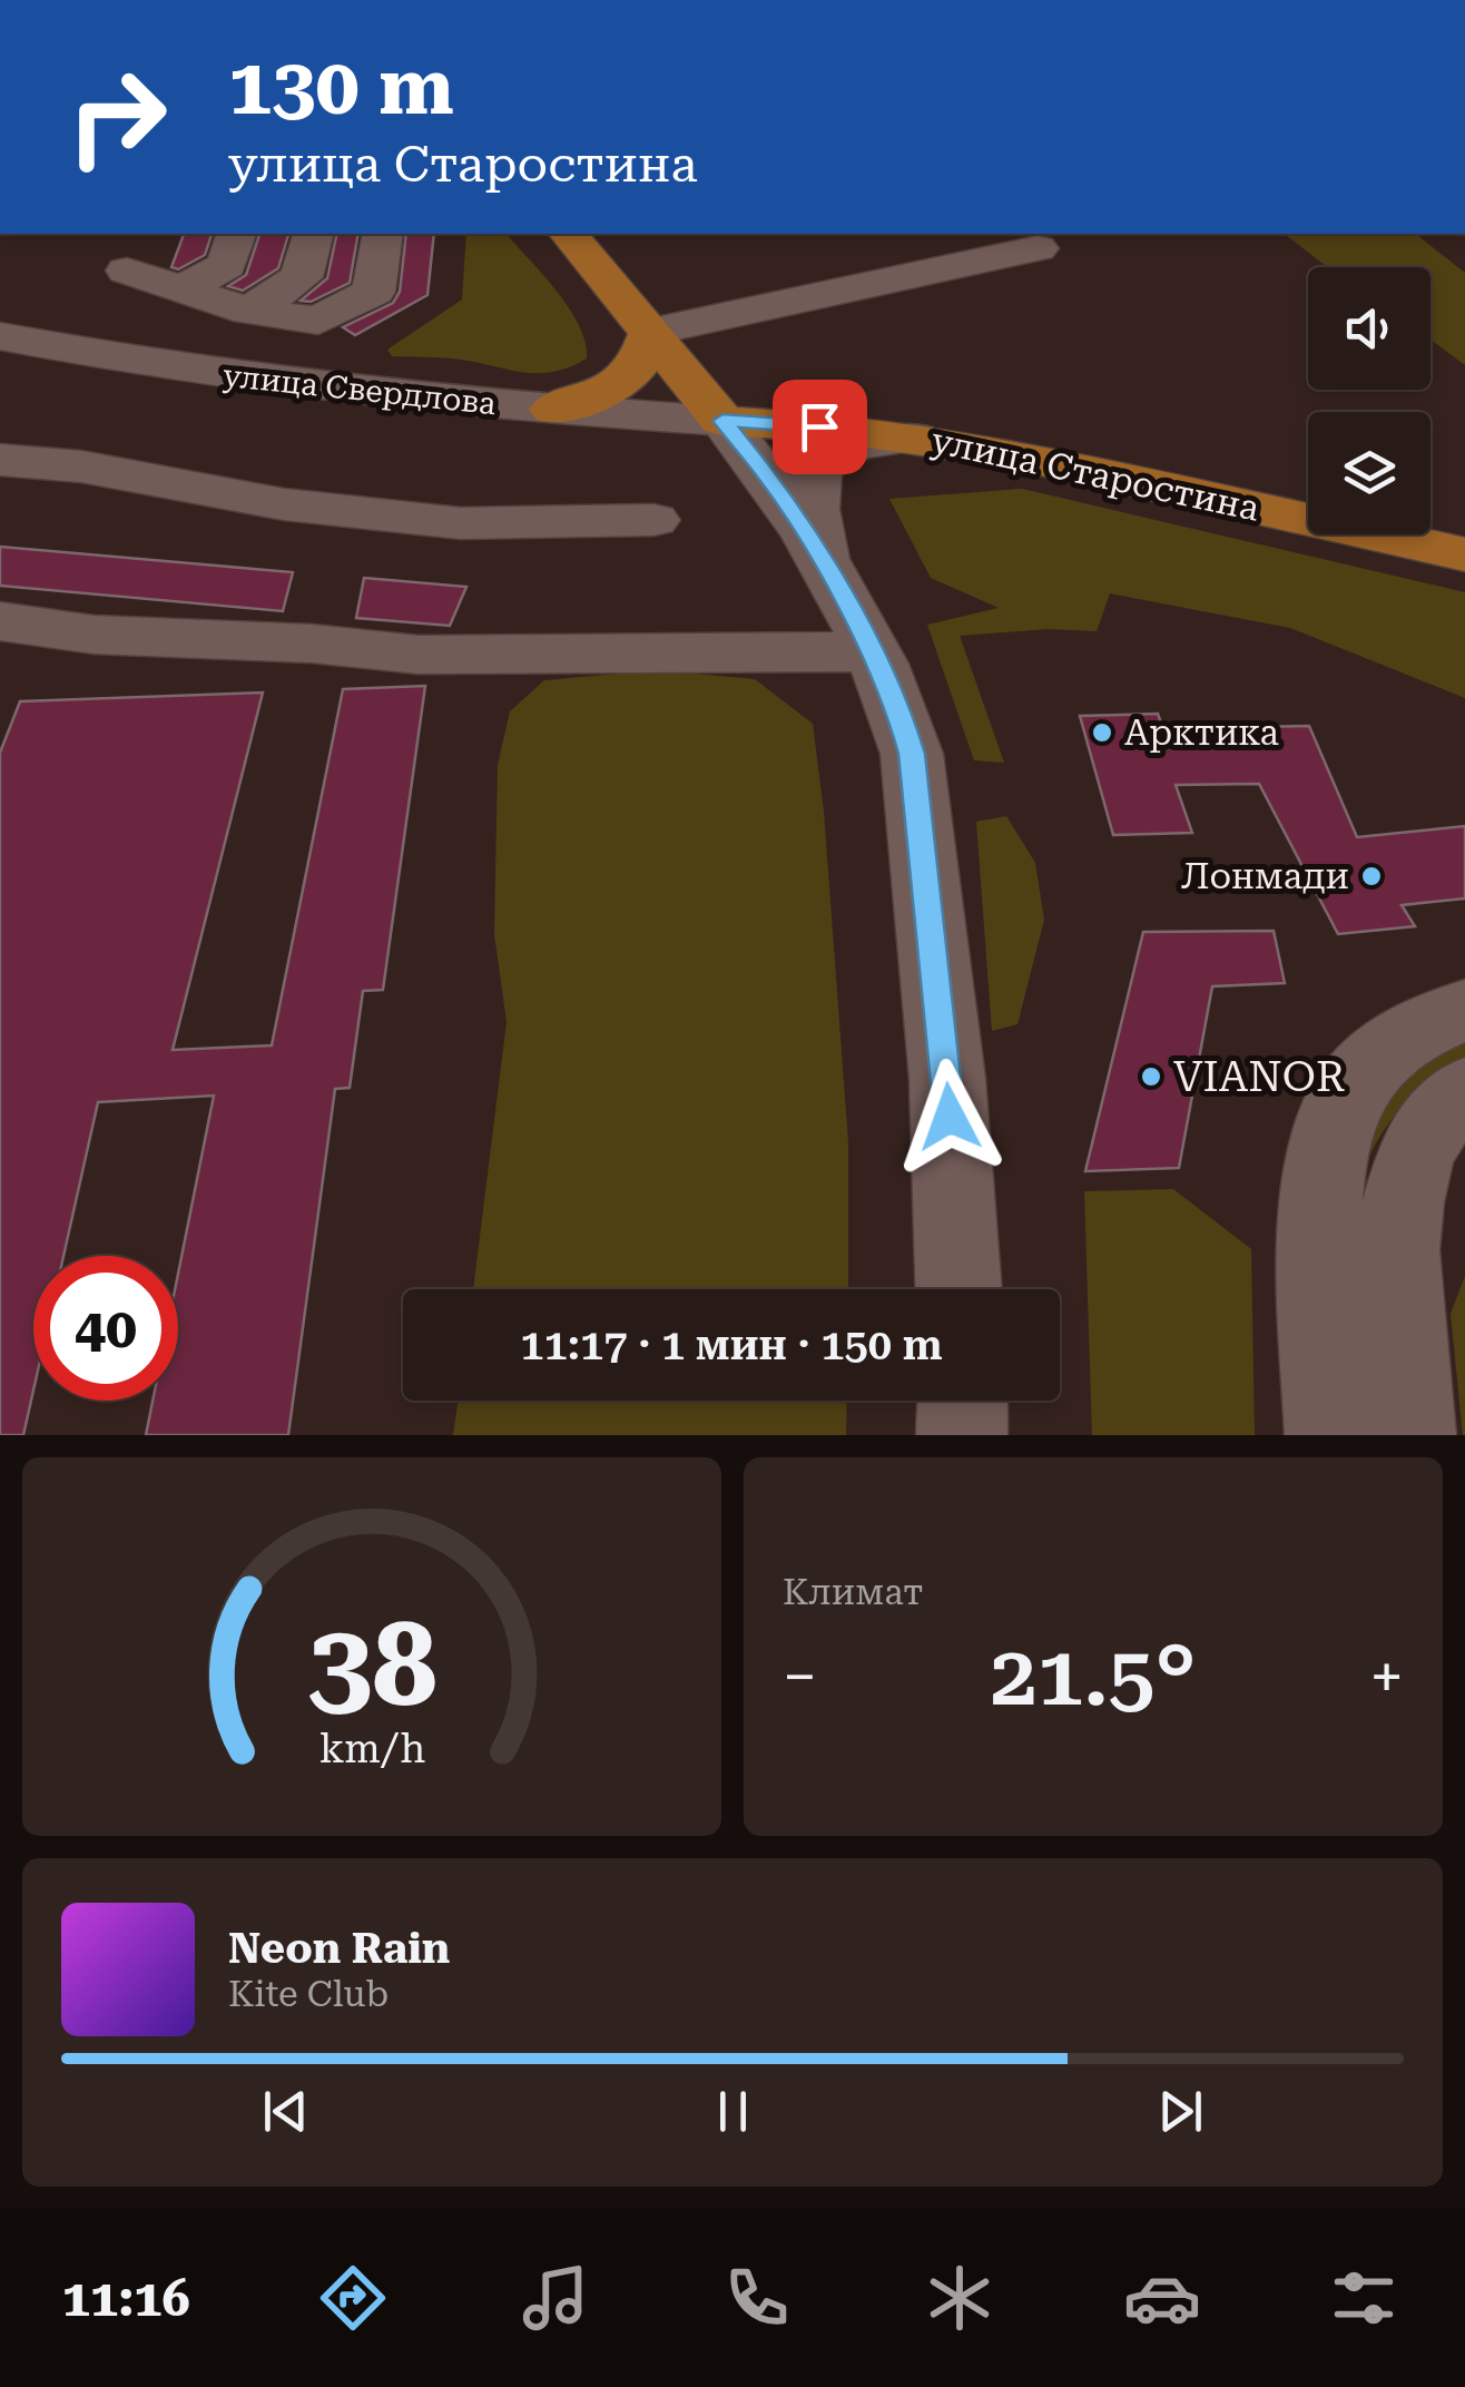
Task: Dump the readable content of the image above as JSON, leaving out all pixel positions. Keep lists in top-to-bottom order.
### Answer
{
  "streets": {
    "main road": ["улица Старостина"],
    "street": ["улица Свердлова"]
  },
  "crossings": [
    ["улица Свердлова", "улица Старостина"]
  ],
  "places": ["Арктика", "Лонмади", "VIANOR"],
  "page": {
    "turn": ["130 m", "улица Старостина"],
    "limit": "40",
    "trip": "11:17 · 1 мин · 150 m",
    "tile": "Климат",
    "heat": ["−", "21.5°", "+"],
    "song": ["Neon Rain", "Kite Club"],
    "tabs": "11:16",
    "gauge": ["38", "km/h"]
  }
}
